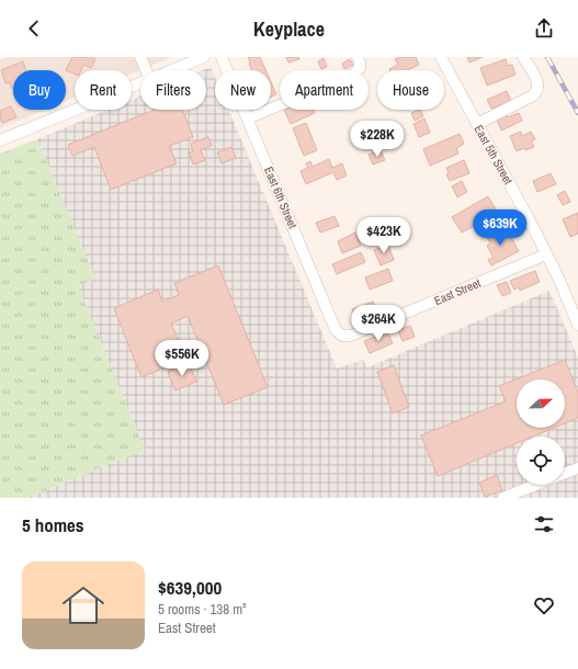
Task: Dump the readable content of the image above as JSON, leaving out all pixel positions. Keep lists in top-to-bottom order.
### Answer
{
  "streets": {
    "street": ["East 5th Street", "East 6th Street", "East Street"]
  },
  "crossings": [
    ["East 5th Street", "East Street"],
    ["East 6th Street", "East Street"]
  ],
  "north": "right",
  "page": {
    "header": "Keyplace",
    "chip": [
      "Buy",
      "Rent",
      "Filters",
      "New",
      "Apartment",
      "House"
    ],
    "price": [
      "$228K",
      "$639K",
      "$423K",
      "$264K",
      "$556K"
    ],
    "heading": "5 homes",
    "list": [
      {
        "name": "$639,000",
        "note": "5 rooms · 138 m² · East Street"
      }
    ]
  }
}
